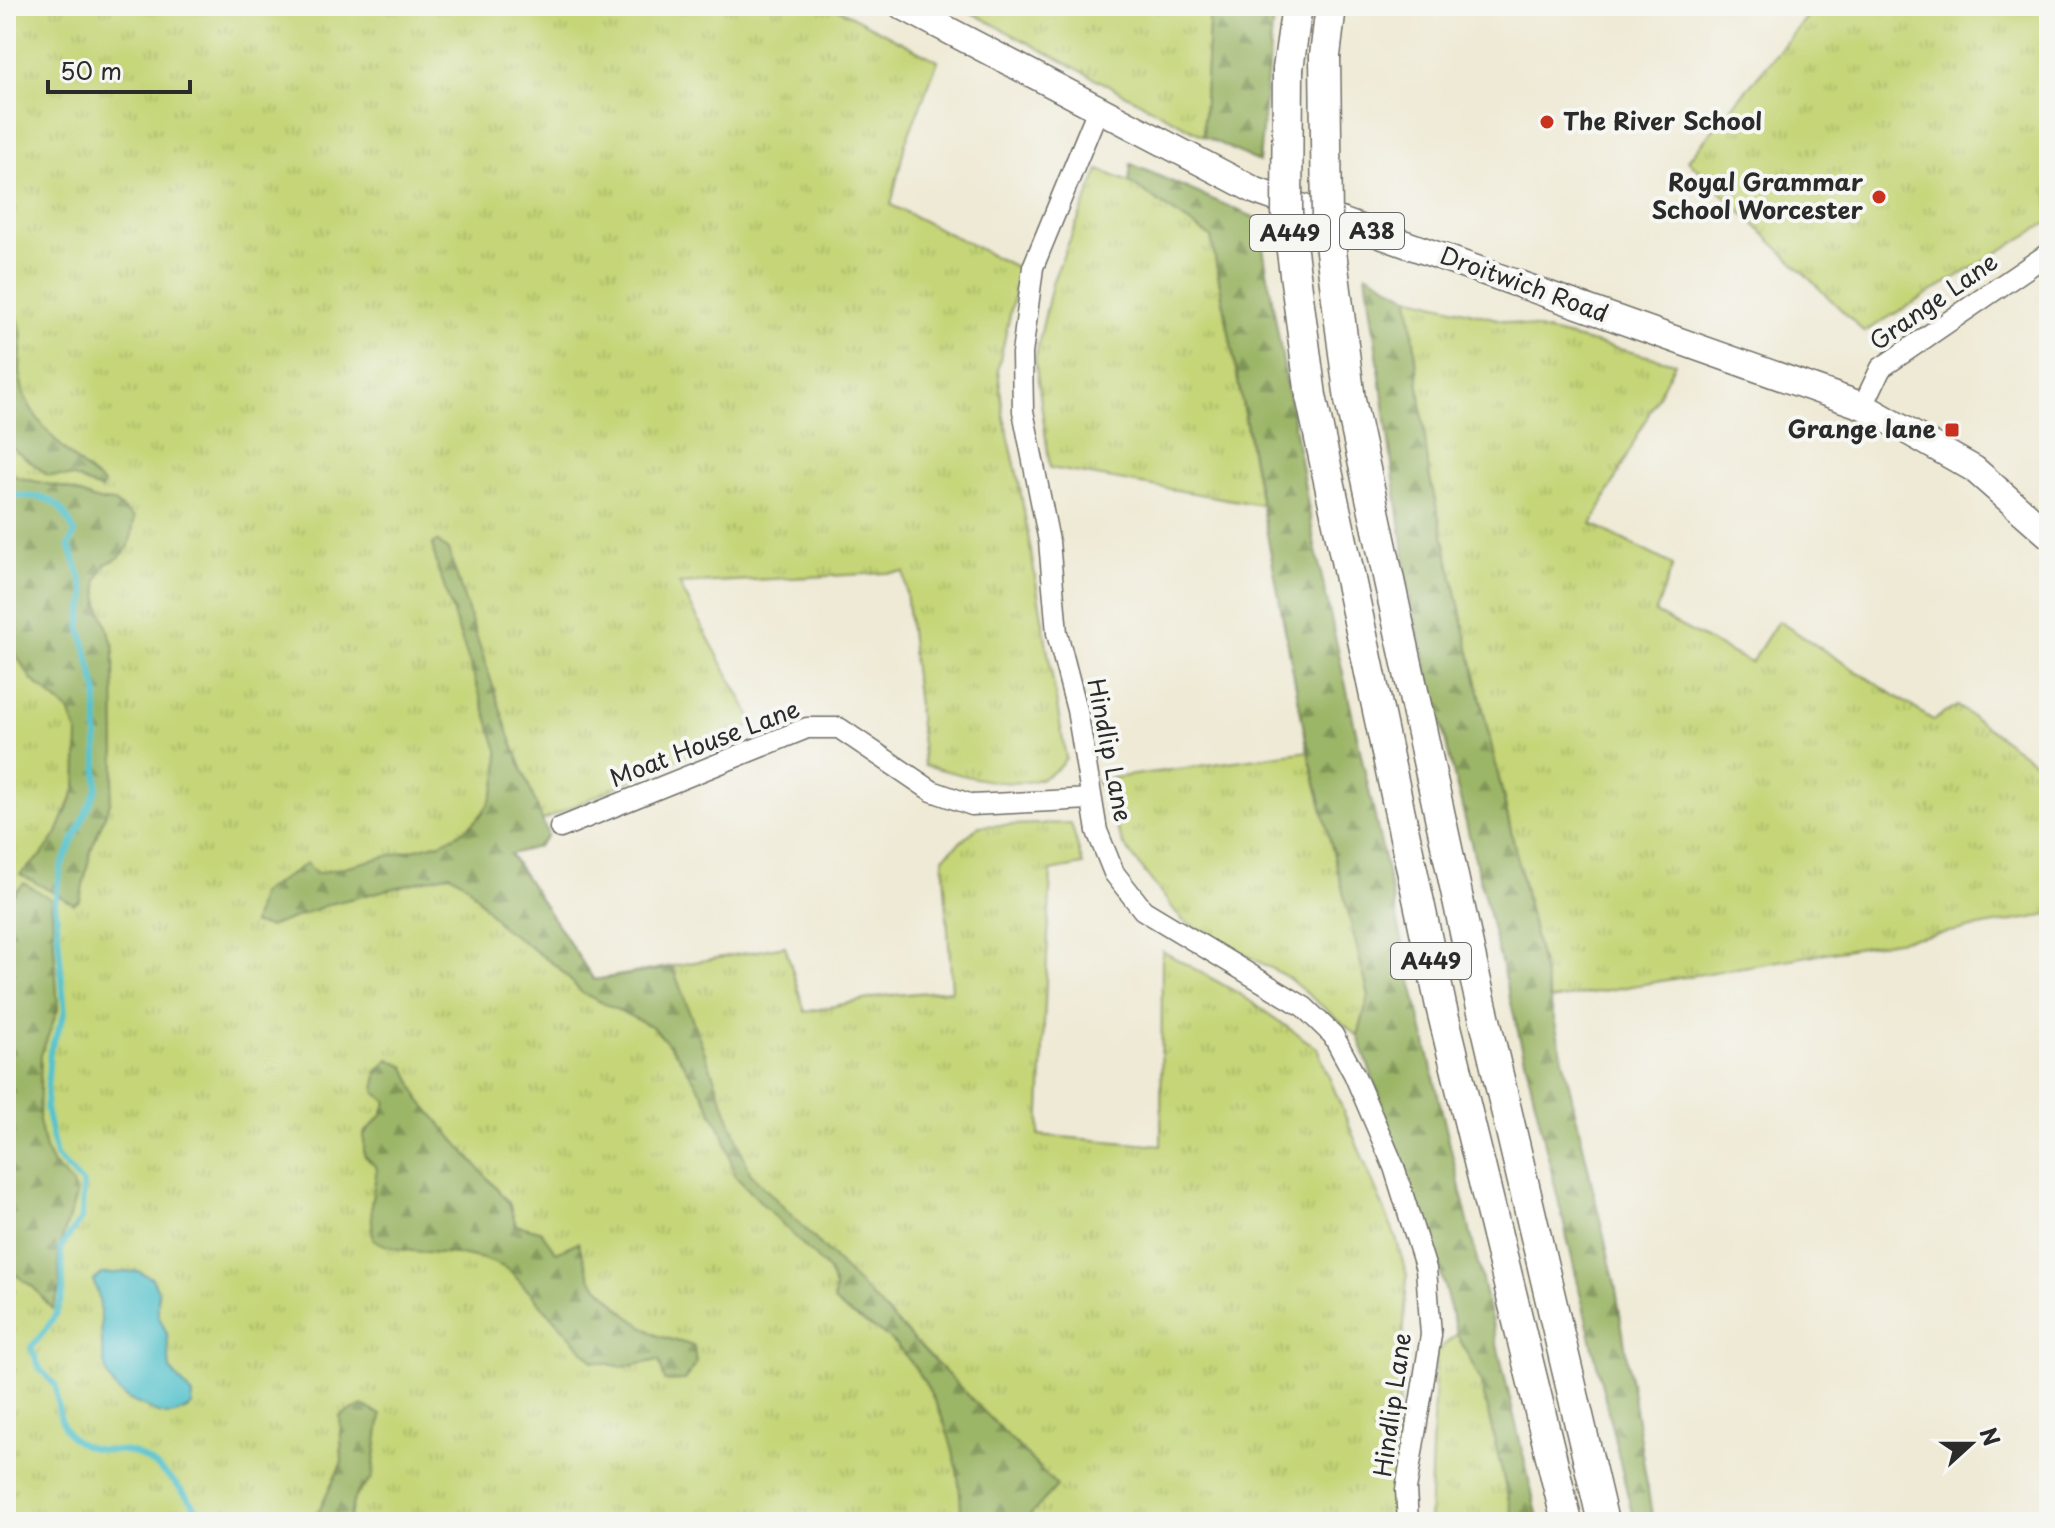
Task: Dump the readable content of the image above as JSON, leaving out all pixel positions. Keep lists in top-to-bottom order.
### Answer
{
  "streets": {
    "highway": ["A449"],
    "main road": ["A38", "Droitwich Road"],
    "street": ["Grange Lane", "Moat House Lane", "Hindlip Lane"]
  },
  "crossings": [
    ["Droitwich Road", "Grange Lane"],
    ["Droitwich Road", "Hindlip Lane"],
    ["Moat House Lane", "Hindlip Lane"]
  ],
  "places": {
    "other": ["The River School", "Royal Grammar School Worcester"],
    "transit": ["Grange lane"]
  },
  "scale_bar": "50 m",
  "north": "right"
}
